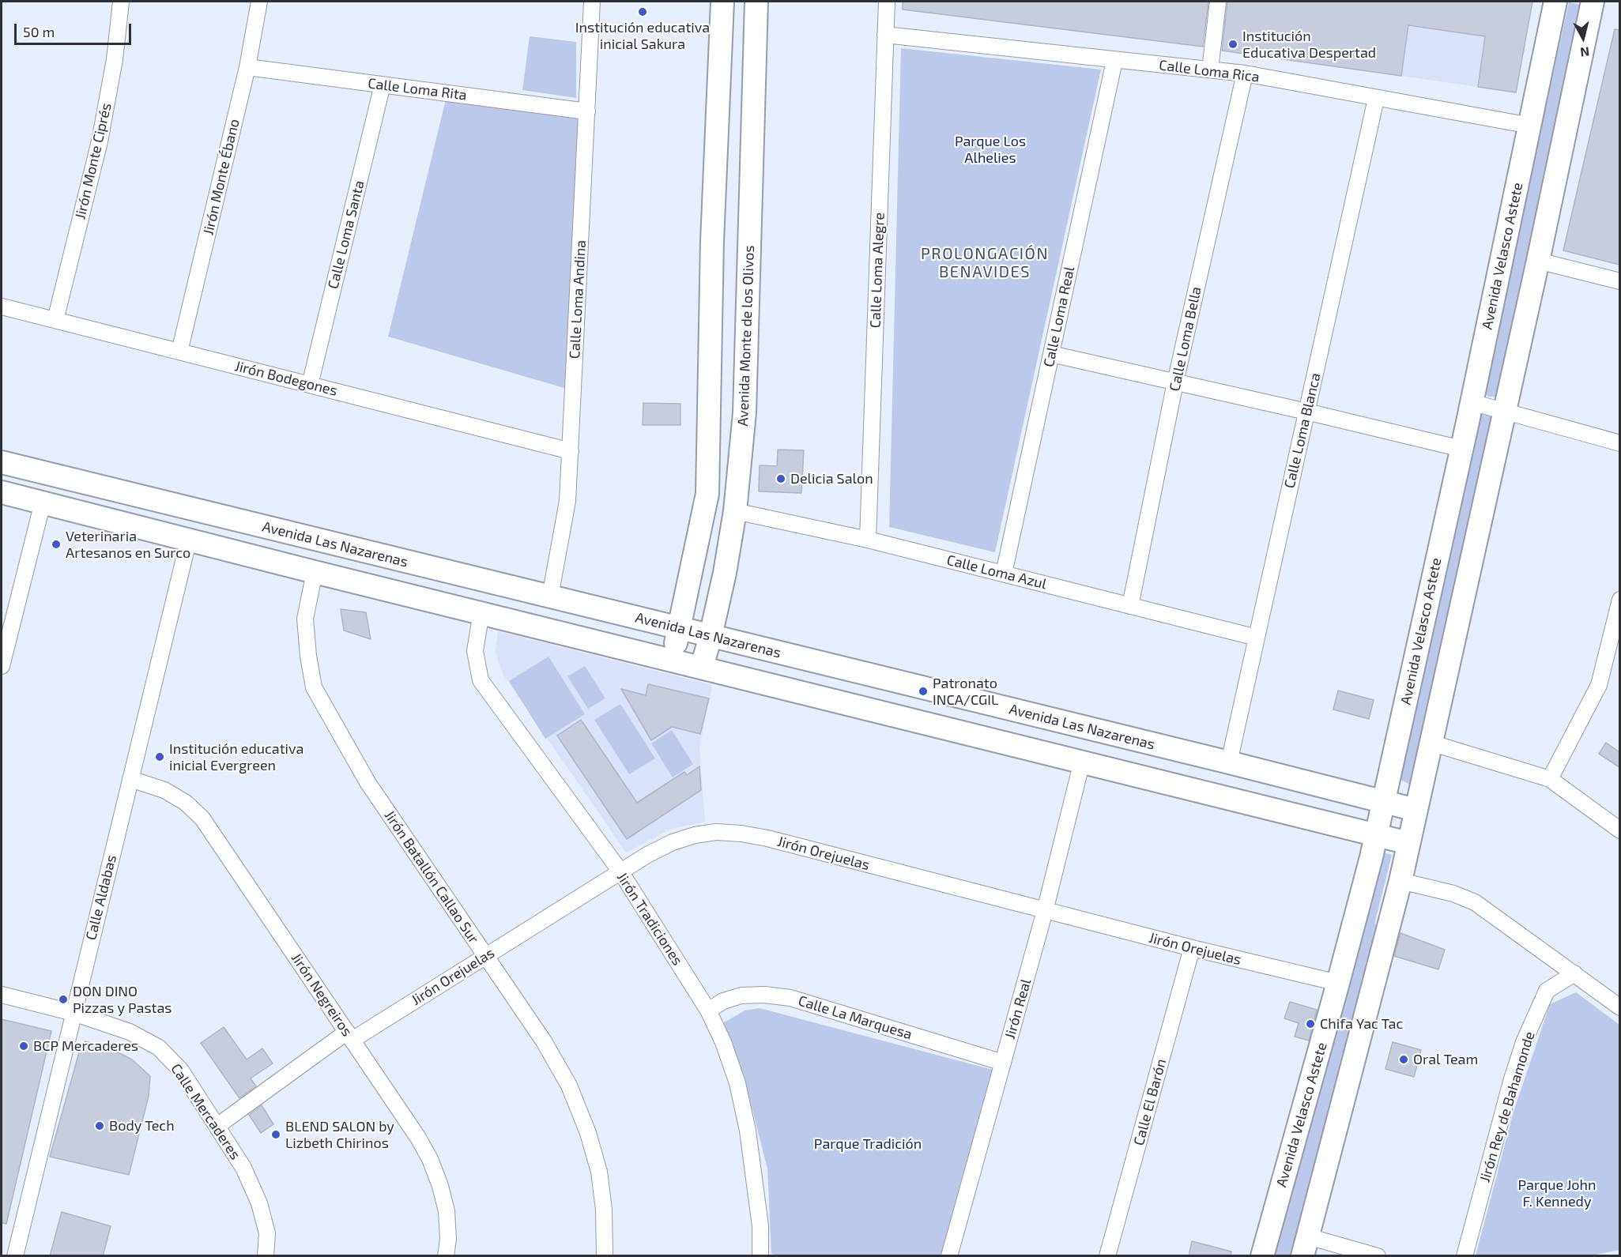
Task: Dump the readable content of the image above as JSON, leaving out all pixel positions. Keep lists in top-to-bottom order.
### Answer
{
  "streets": {
    "street": [
      "Calle Loma Rica",
      "Calle Loma Rita",
      "Jirón Monte Ciprés",
      "Jirón Monte Ébano",
      "Calle Loma Santa",
      "Avenida Velasco Astete",
      "Calle Loma Alegre",
      "Calle Loma Andina",
      "Calle Loma Real",
      "Avenida Monte de los Olivos",
      "Calle Loma Bella",
      "Jirón Bodegones",
      "Calle Loma Blanca",
      "Avenida Las Nazarenas",
      "Calle Loma Azul",
      "Jirón Orejuelas",
      "Jirón Batallón Callao Sur",
      "Calle Aldabas",
      "Jirón Tradiciones",
      "Jirón Negreiros",
      "Jirón Real",
      "Calle La Marquesa",
      "Calle El Barón",
      "Jirón Rey de Bahamonde",
      "Calle Mercaderes"
    ]
  },
  "crossings": [
    ["Calle Loma Rica", "Avenida Velasco Astete"],
    ["Calle Loma Rica", "Calle Loma Alegre"],
    ["Calle Loma Rica", "Calle Loma Real"],
    ["Calle Loma Rica", "Calle Loma Bella"],
    ["Calle Loma Rica", "Calle Loma Blanca"],
    ["Calle Loma Rita", "Jirón Monte Ébano"],
    ["Calle Loma Rita", "Calle Loma Santa"],
    ["Calle Loma Rita", "Calle Loma Andina"],
    ["Jirón Monte Ciprés", "Jirón Bodegones"],
    ["Jirón Monte Ébano", "Jirón Bodegones"],
    ["Calle Loma Santa", "Jirón Bodegones"],
    ["Avenida Velasco Astete", "Avenida Las Nazarenas"],
    ["Avenida Velasco Astete", "Jirón Orejuelas"],
    ["Calle Loma Alegre", "Calle Loma Azul"],
    ["Calle Loma Andina", "Jirón Bodegones"],
    ["Calle Loma Andina", "Avenida Las Nazarenas"],
    ["Calle Loma Real", "Calle Loma Azul"],
    ["Avenida Monte de los Olivos", "Avenida Las Nazarenas"],
    ["Avenida Monte de los Olivos", "Calle Loma Azul"],
    ["Calle Loma Bella", "Calle Loma Azul"],
    ["Calle Loma Blanca", "Avenida Las Nazarenas"],
    ["Calle Loma Blanca", "Calle Loma Azul"],
    ["Jirón Orejuelas", "Jirón Batallón Callao Sur"],
    ["Jirón Orejuelas", "Jirón Tradiciones"],
    ["Jirón Orejuelas", "Jirón Negreiros"],
    ["Jirón Orejuelas", "Jirón Real"],
    ["Jirón Orejuelas", "Calle El Barón"],
    ["Jirón Orejuelas", "Calle Mercaderes"],
    ["Calle Aldabas", "Jirón Negreiros"],
    ["Calle Aldabas", "Calle Mercaderes"],
    ["Jirón Tradiciones", "Calle La Marquesa"],
    ["Jirón Real", "Calle La Marquesa"]
  ],
  "districts": ["PROLONGACIÓN BENAVIDES"],
  "parks": ["Parque Los Alhelies", "Parque Tradición", "Parque John F. Kennedy"],
  "places": [
    "Institución educativa inicial Sakura",
    "Institución Educativa Despertad",
    "Delicia Salon",
    "Veterinaria Artesanos en Surco",
    "Patronato INCA/CGIL",
    "Institución educativa inicial Evergreen",
    "DON DINO Pizzas y Pastas",
    "Chifa Yac Tac",
    "BCP Mercaderes",
    "Oral Team",
    "Body Tech",
    "BLEND SALON by Lizbeth Chirinos"
  ],
  "scale_bar": "50 m",
  "north": "bottom"
}
